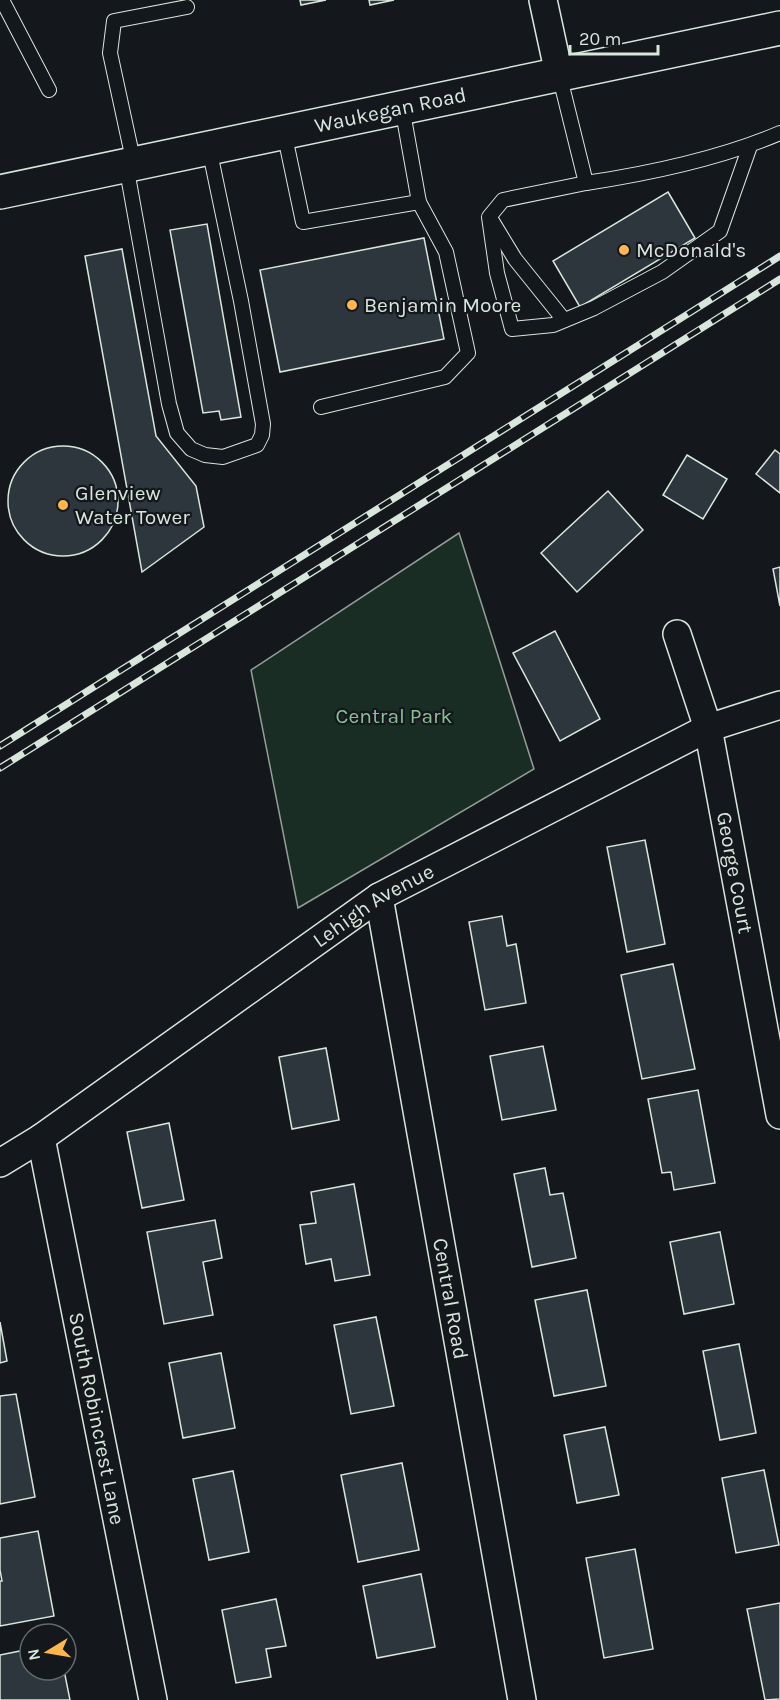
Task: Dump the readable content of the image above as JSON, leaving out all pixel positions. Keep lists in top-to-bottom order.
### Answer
{
  "streets": {
    "main road": ["Waukegan Road"],
    "street": [
      "George Court",
      "Lehigh Avenue",
      "Central Road",
      "South Robincrest Lane"
    ]
  },
  "crossings": [
    ["George Court", "Lehigh Avenue"],
    ["Lehigh Avenue", "Central Road"],
    ["Lehigh Avenue", "South Robincrest Lane"]
  ],
  "parks": ["Central Park"],
  "places": ["McDonald's", "Benjamin Moore", "Glenview Water Tower"],
  "scale_bar": "20 m",
  "north": "left"
}
